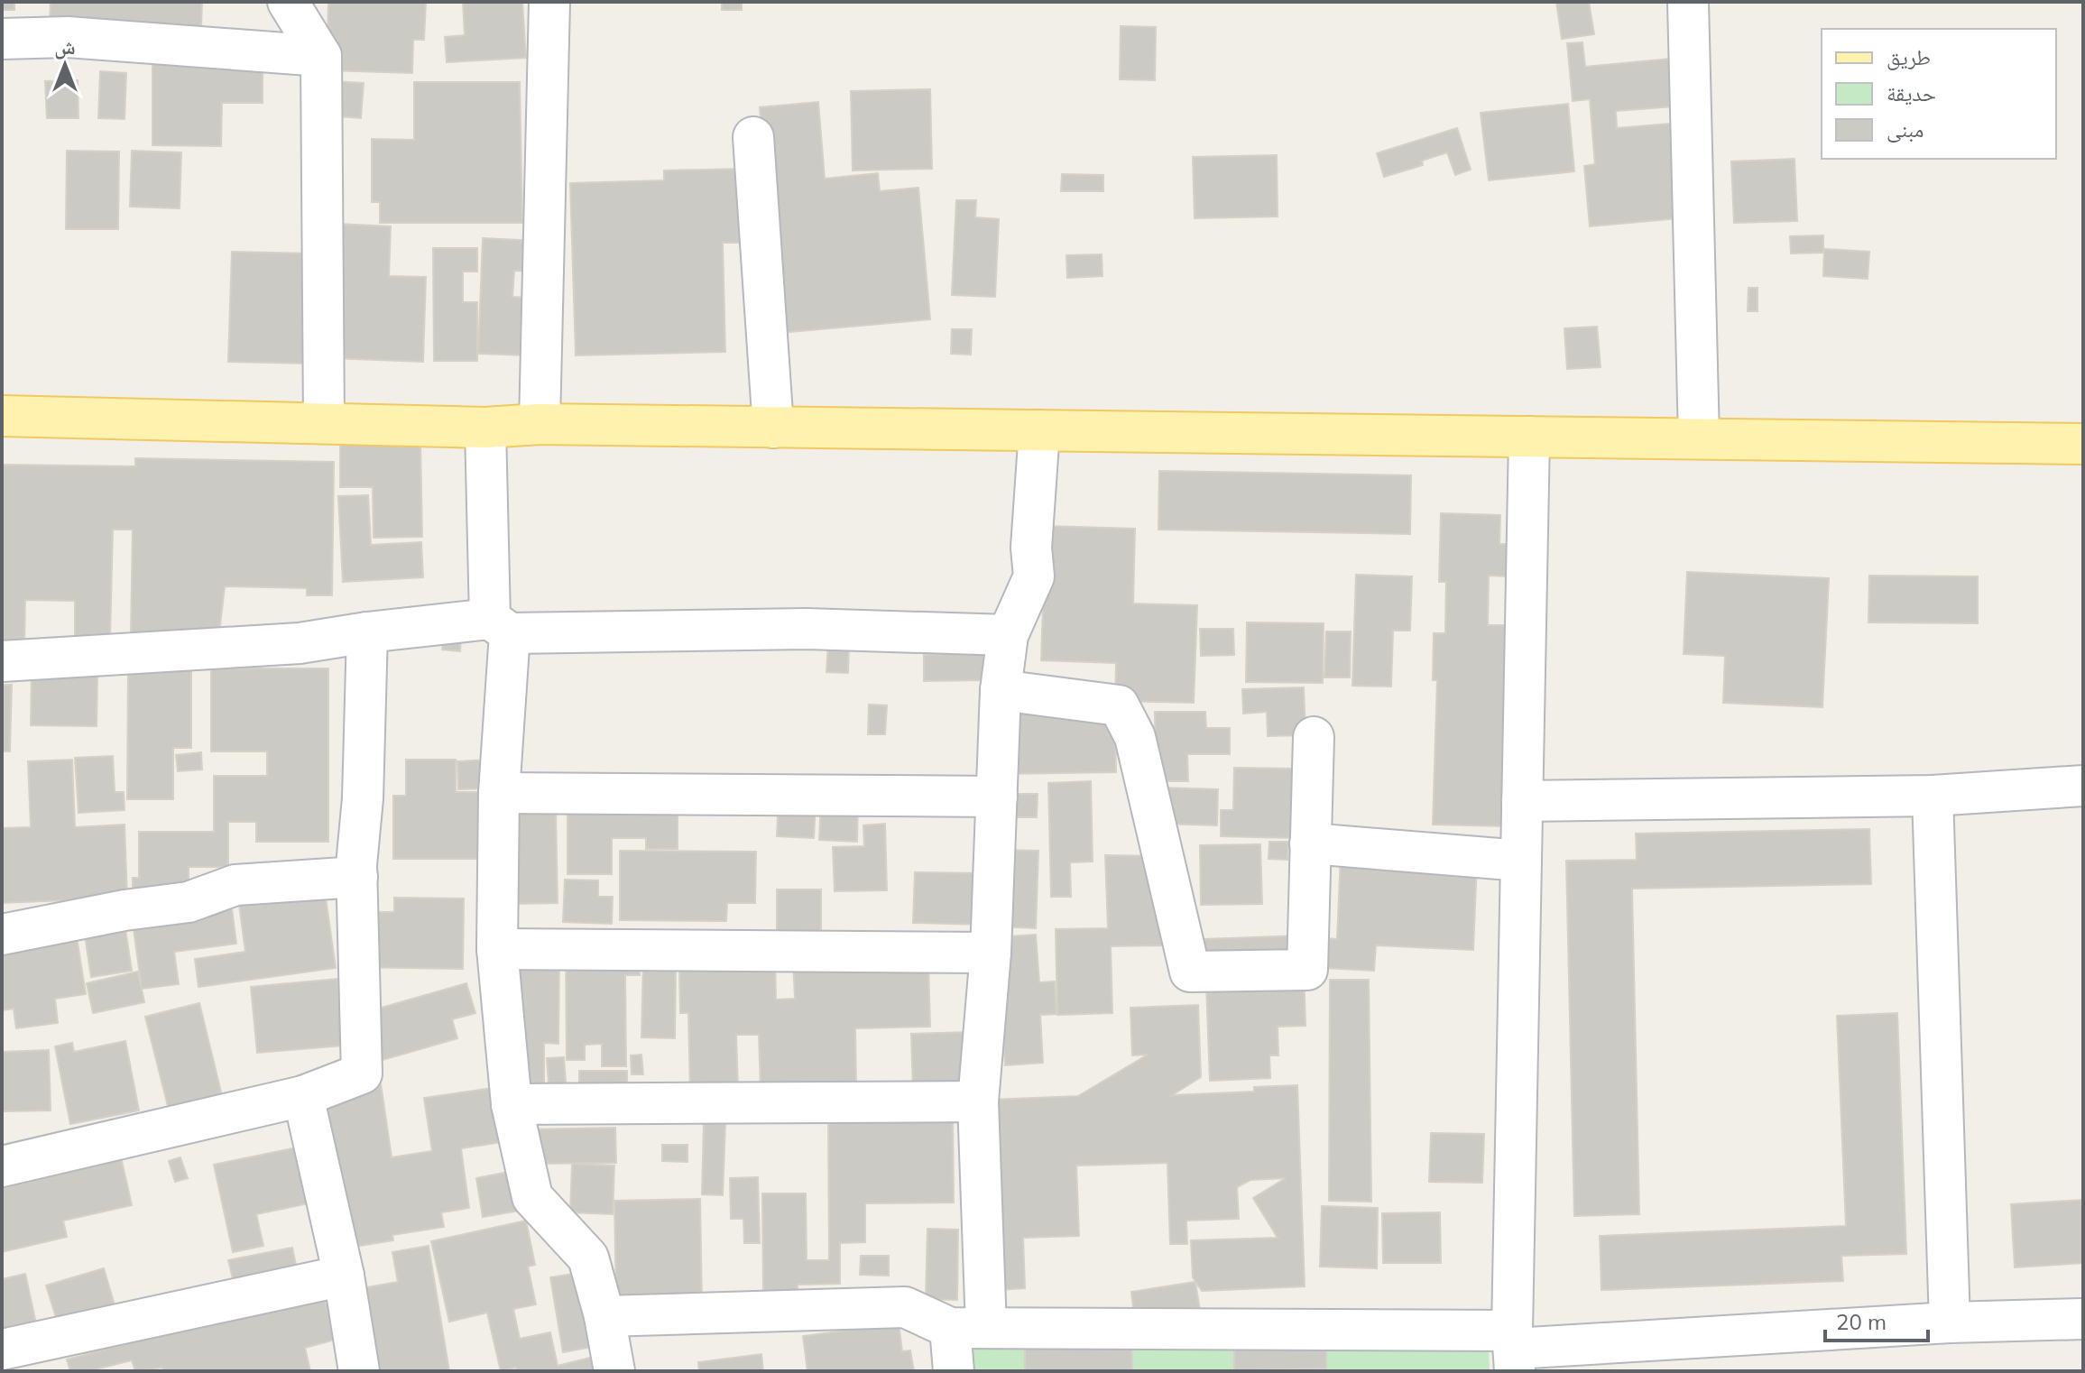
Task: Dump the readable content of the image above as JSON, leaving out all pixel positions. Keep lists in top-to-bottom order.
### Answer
{
  "legend": ["طريق", "حديقة", "مبنى"],
  "scale_bar": "20 m",
  "north": "top"
}
